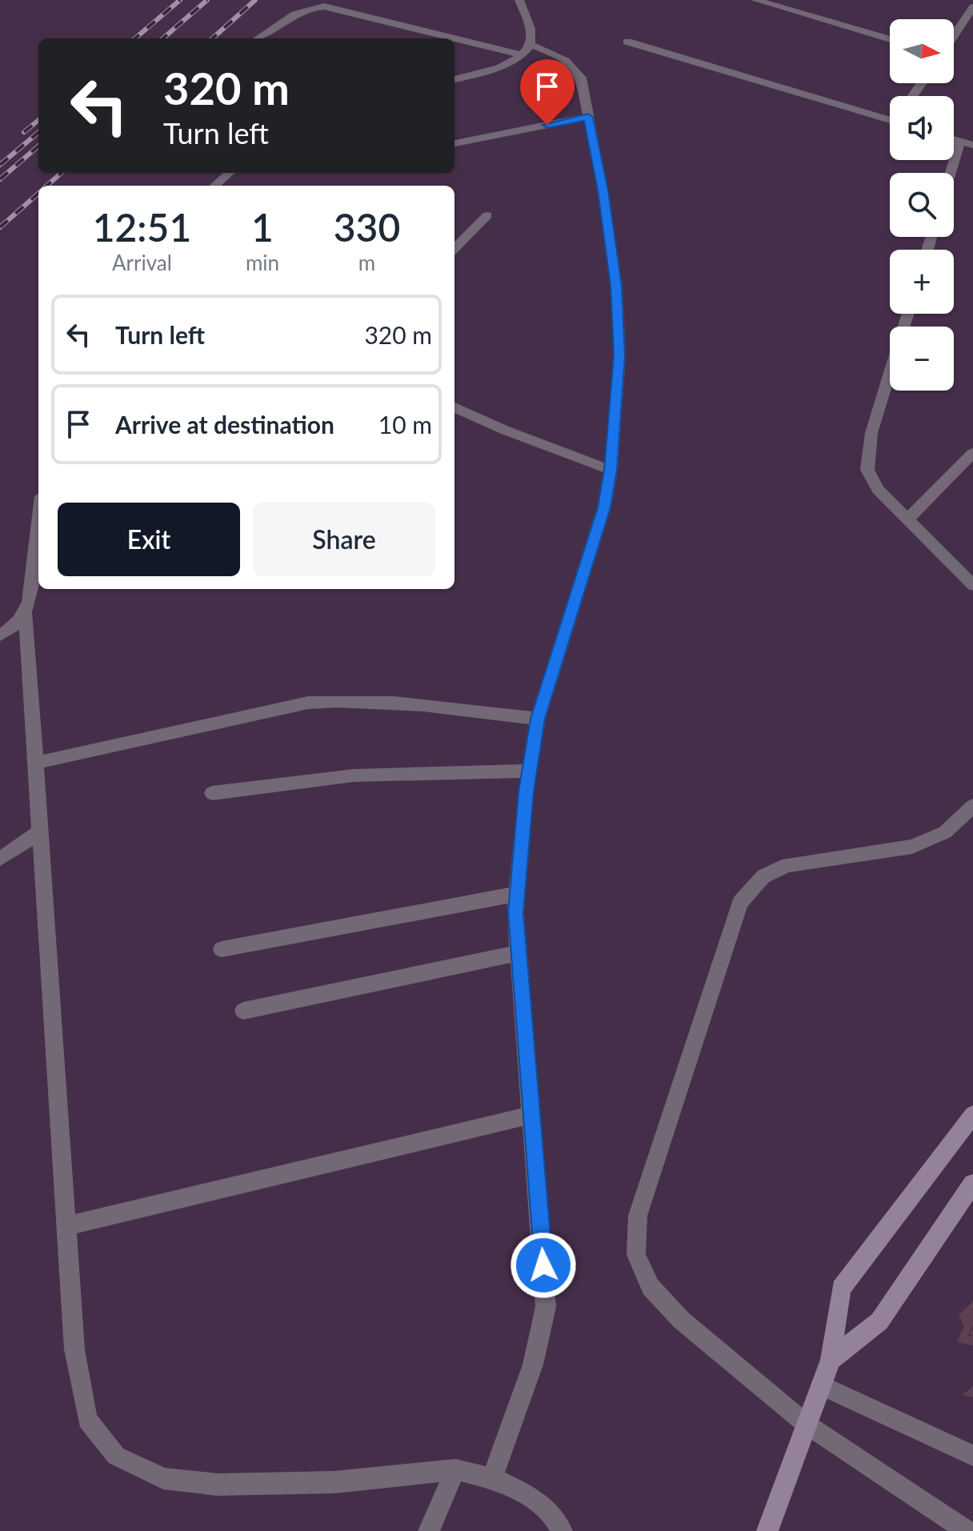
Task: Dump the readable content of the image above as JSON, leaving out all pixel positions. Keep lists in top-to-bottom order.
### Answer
{
  "north": "right",
  "page": {
    "map_buttons": ["+", "−"],
    "turn": ["320 m", "Turn left"],
    "eta": [
      "12:51",
      "Arrival",
      "1",
      "min",
      "330",
      "m"
    ],
    "list": [
      {
        "name": "Turn left",
        "value": "320 m"
      },
      {
        "name": "Arrive at destination",
        "value": "10 m"
      }
    ],
    "buttons": ["Exit", "Share"]
  }
}
